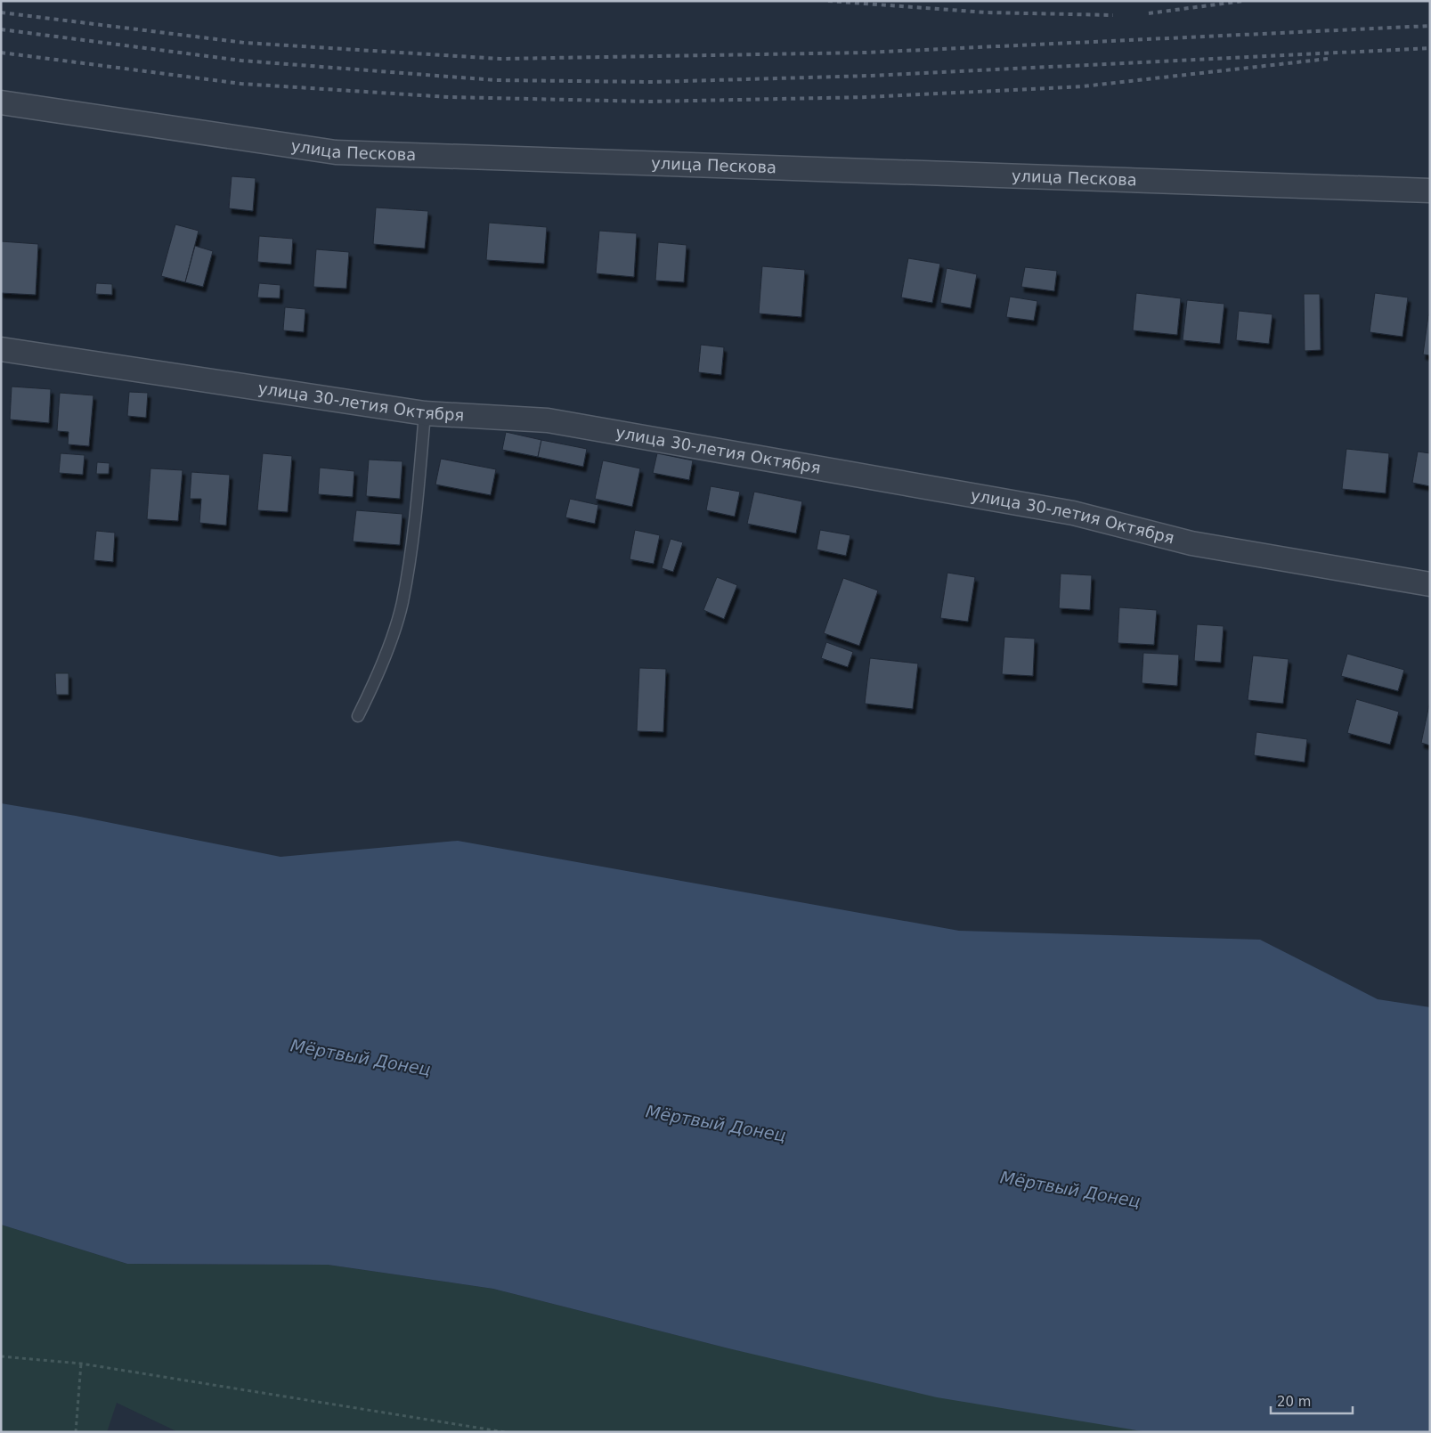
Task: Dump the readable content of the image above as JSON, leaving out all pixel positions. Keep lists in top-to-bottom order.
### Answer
{
  "streets": {
    "street": ["улица Пескова", "улица 30-летия Октября"]
  },
  "water": ["Мёртвый Донец"],
  "scale_bar": "20 m"
}
